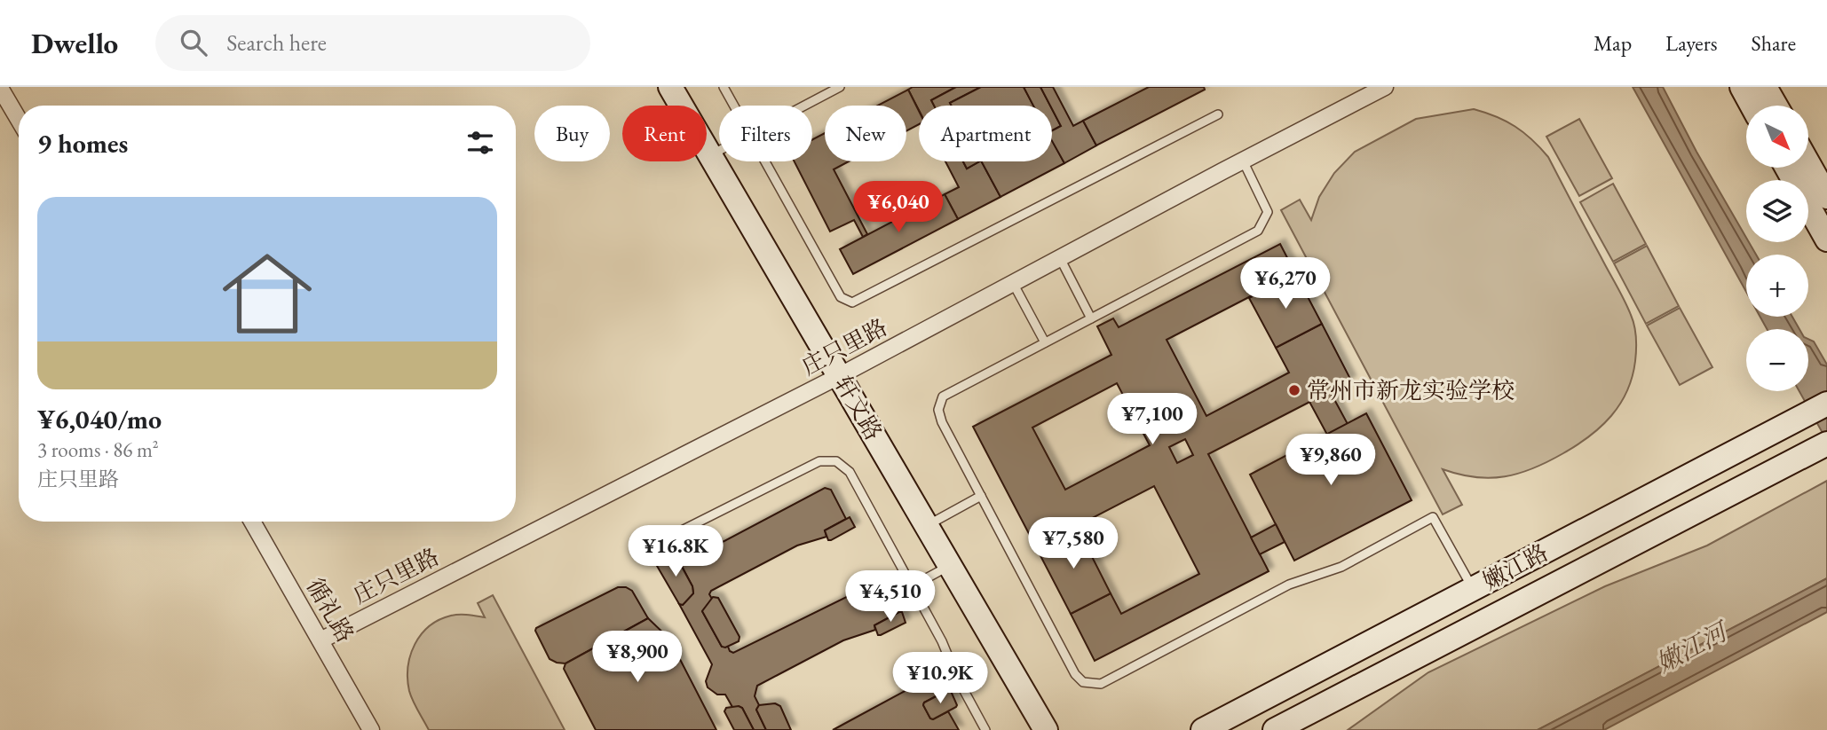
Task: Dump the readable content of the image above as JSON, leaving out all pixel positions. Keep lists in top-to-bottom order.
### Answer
{
  "streets": {
    "main road": ["轩文路", "嫩江路"],
    "street": ["庄只里路", "循礼路"]
  },
  "crossings": [
    ["庄只里路", "轩文路"],
    ["庄只里路", "循礼路"]
  ],
  "water": ["嫩江河"],
  "places": ["常州市新龙实验学校"],
  "north": "bottom right",
  "page": {
    "header": "Dwello",
    "search": "Search here",
    "nav": ["Map", "Layers", "Share"],
    "map_buttons": ["+", "−"],
    "chip": [
      "Buy",
      "Rent",
      "Filters",
      "New",
      "Apartment"
    ],
    "heading": "9 homes",
    "list": [
      {
        "name": "¥6,040/mo",
        "note": "3 rooms · 86 m² · 庄只里路"
      }
    ],
    "price": [
      "¥6,040",
      "¥6,270",
      "¥7,100",
      "¥9,860",
      "¥7,580",
      "¥16.8K",
      "¥4,510",
      "¥8,900",
      "¥10.9K"
    ]
  }
}
